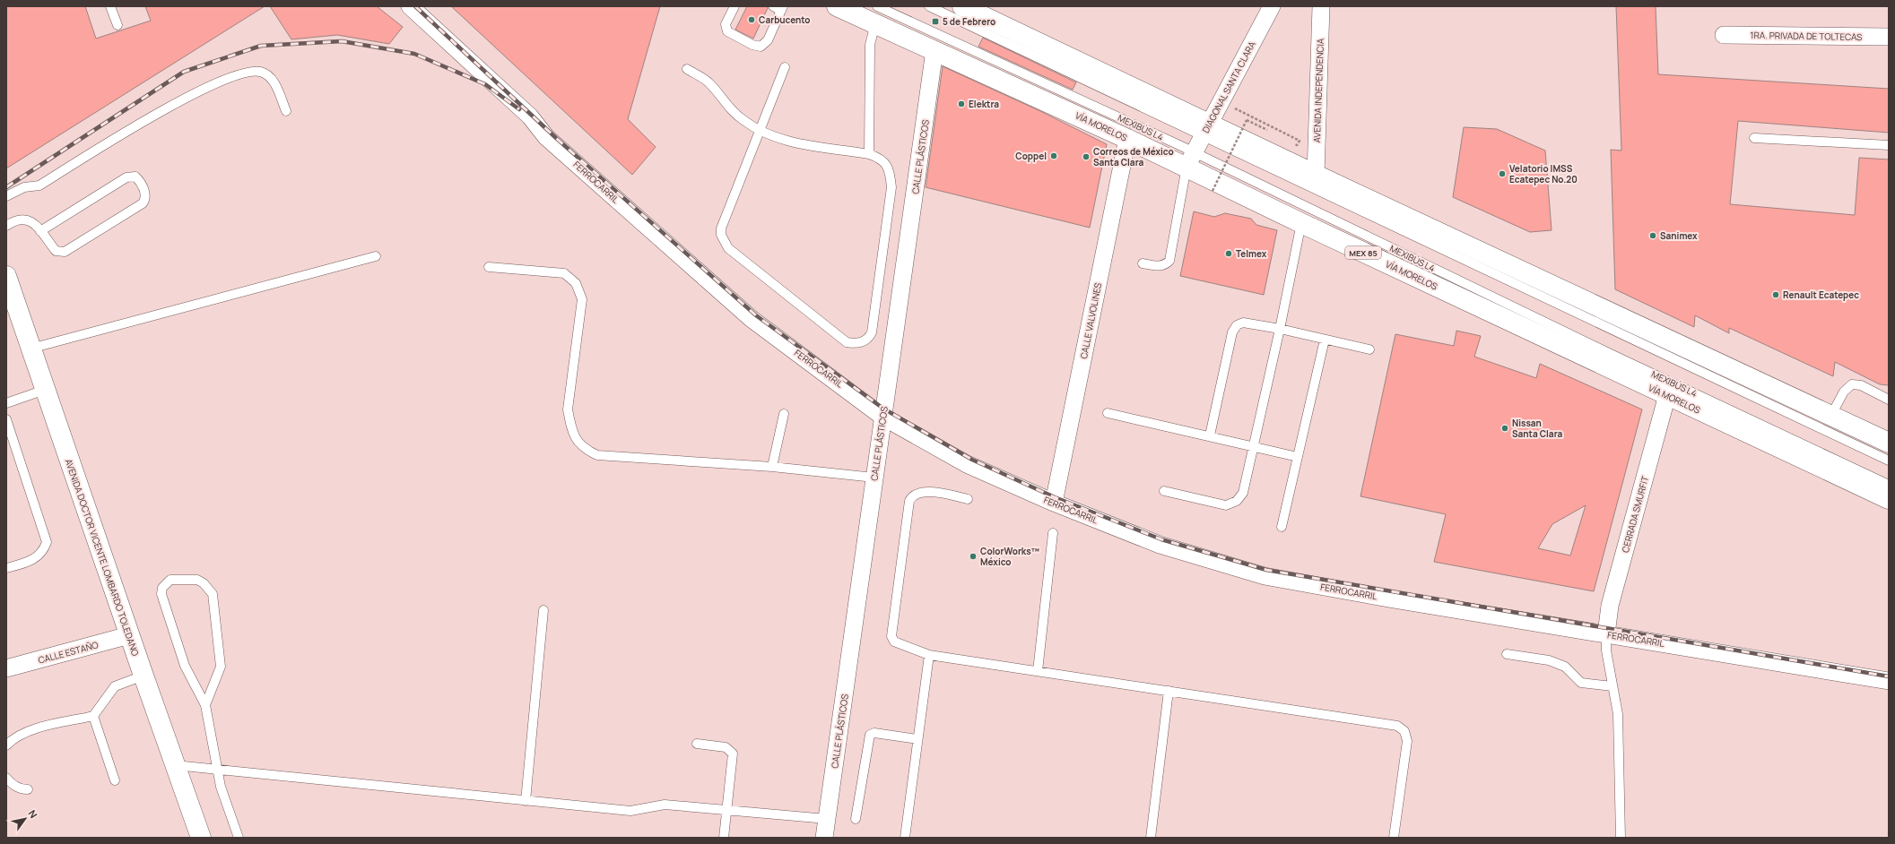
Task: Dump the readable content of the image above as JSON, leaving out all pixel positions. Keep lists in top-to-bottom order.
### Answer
{
  "streets": {
    "main road": ["VÍA MORELOS", "MEX 85", "AVENIDA DOCTOR VICENTE LOMBARDO TOLEDANO"],
    "street": [
      "1RA. PRIVADA DE TOLTECAS",
      "DIAGONAL SANTA CLARA",
      "AVENIDA INDEPENDENCIA",
      "CALLE PLÁSTICOS",
      "FERROCARRIL",
      "CALLE VALVOLINES",
      "CERRADA SMURFIT",
      "CALLE ESTAÑO"
    ],
    "lane": ["MEXIBÚS L4"]
  },
  "crossings": [
    ["DIAGONAL SANTA CLARA", "VÍA MORELOS"],
    ["DIAGONAL SANTA CLARA", "MEXIBÚS L4"],
    ["VÍA MORELOS", "MEXIBÚS L4"],
    ["VÍA MORELOS", "CALLE PLÁSTICOS"],
    ["VÍA MORELOS", "CALLE VALVOLINES"],
    ["VÍA MORELOS", "CERRADA SMURFIT"],
    ["CALLE PLÁSTICOS", "FERROCARRIL"],
    ["FERROCARRIL", "CALLE VALVOLINES"],
    ["FERROCARRIL", "CERRADA SMURFIT"],
    ["AVENIDA DOCTOR VICENTE LOMBARDO TOLEDANO", "CALLE ESTAÑO"]
  ],
  "places": {
    "other": [
      "Carbucento",
      "Elektra",
      "Coppel",
      "Correos de México Santa Clara",
      "Velatorio IMSS Ecatepec No.20",
      "Sanimex",
      "Telmex",
      "Renault Ecatepec",
      "Nissan Santa Clara",
      "ColorWorks™ México"
    ],
    "transit": ["5 de Febrero"]
  },
  "north": "top right"
}
